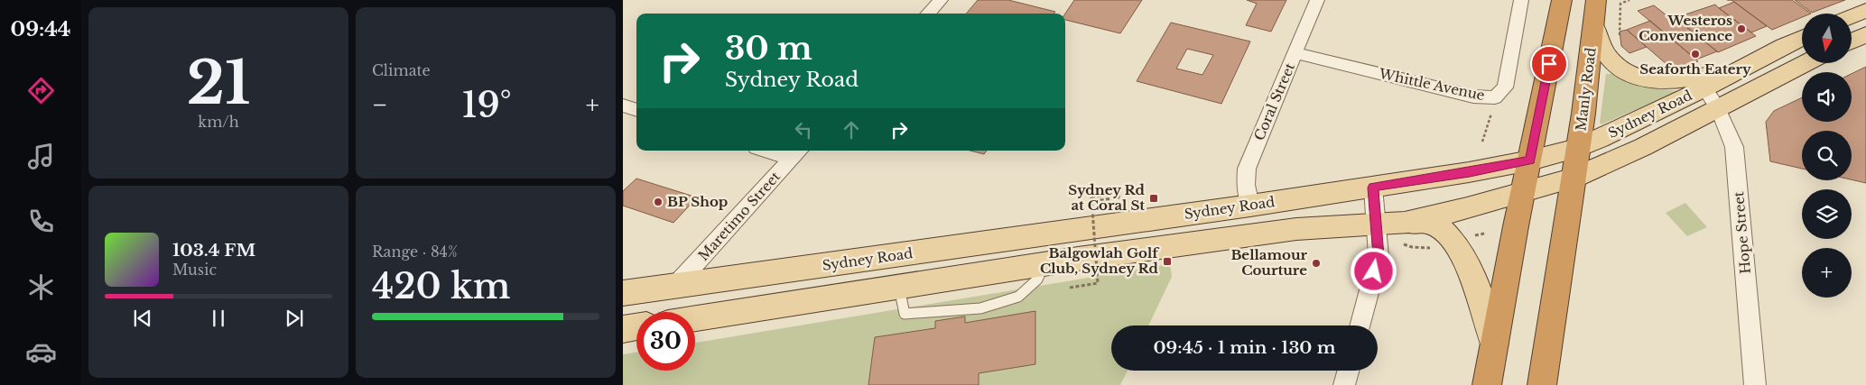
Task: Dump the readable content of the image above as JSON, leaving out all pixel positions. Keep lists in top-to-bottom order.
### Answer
{
  "streets": {
    "highway": ["Manly Road"],
    "main road": ["Sydney Road"],
    "street": [
      "Whittle Avenue",
      "Coral Street",
      "Maretimo Street",
      "Hope Street"
    ]
  },
  "crossings": [
    ["Whittle Avenue", "Coral Street"],
    ["Manly Road", "Sydney Road"],
    ["Coral Street", "Sydney Road"],
    ["Sydney Road", "Maretimo Street"],
    ["Sydney Road", "Hope Street"]
  ],
  "places": {
    "other": [
      "Westeros Convenience",
      "Seaforth Eatery",
      "BP Shop",
      "Bellamour Courture"
    ],
    "transit": ["Sydney Rd at Coral St", "Balgowlah Golf Club, Sydney Rd"]
  },
  "north": "bottom",
  "page": {
    "tabs": "09:44",
    "tile": [
      ["21", "km/h"],
      "Climate",
      ["Range · 84%", "420 km"]
    ],
    "map_buttons": "+",
    "turn": ["30 m", "Sydney Road"],
    "heat": ["−", "19°", "+"],
    "song": ["103.4 FM", "Music"],
    "limit": "30",
    "trip": "09:45 · 1 min · 130 m"
  }
}
